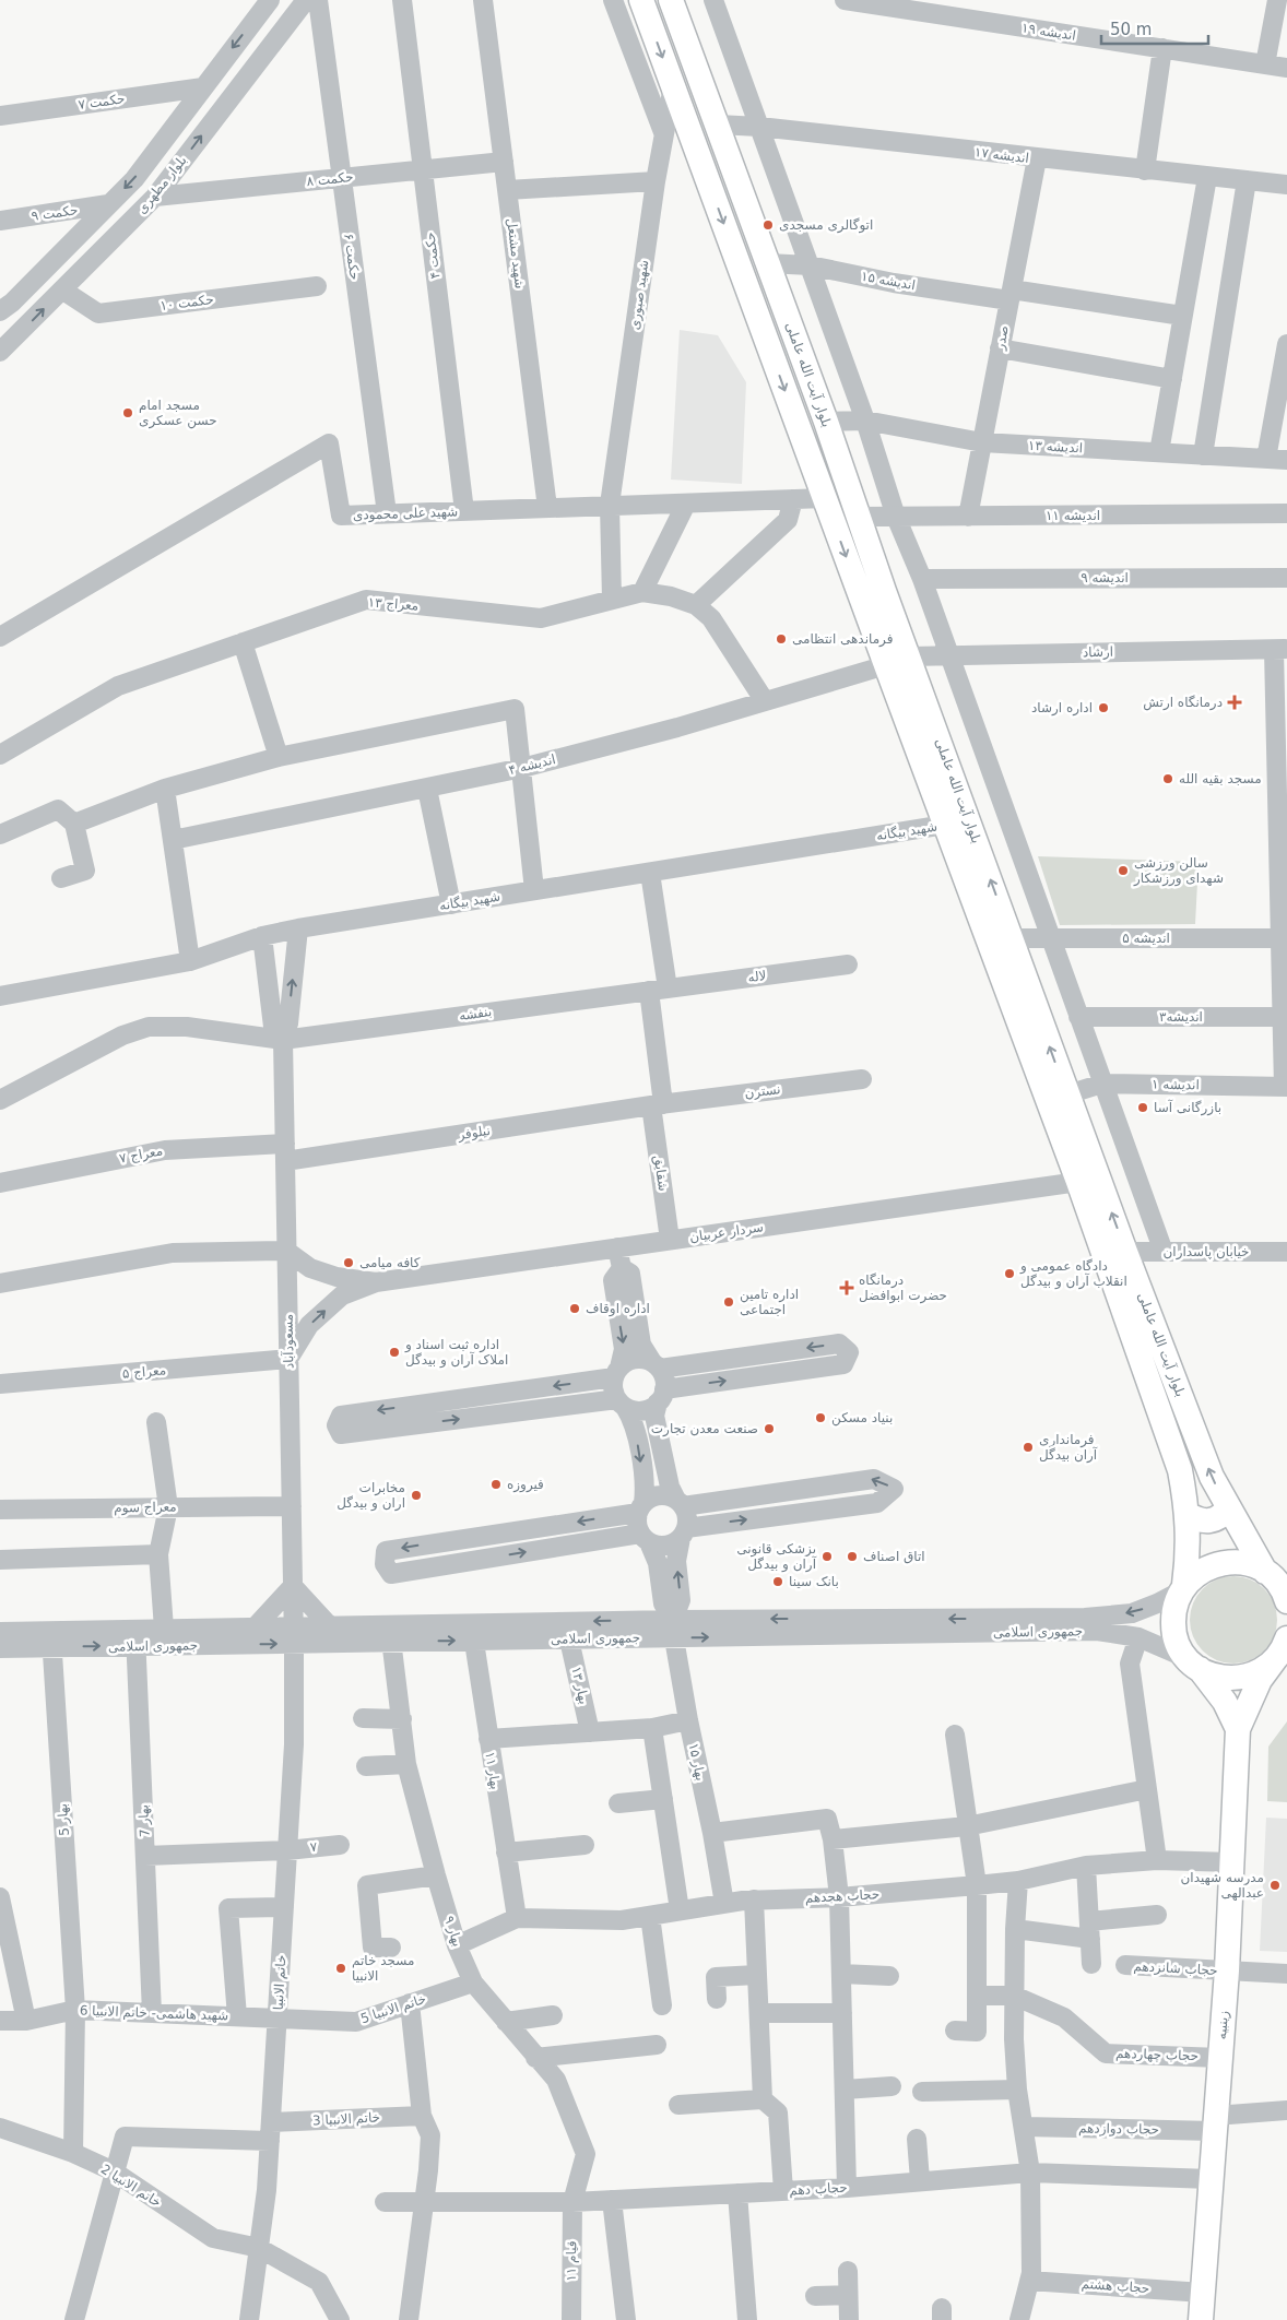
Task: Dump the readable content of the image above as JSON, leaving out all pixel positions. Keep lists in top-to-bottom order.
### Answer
{
  "streets": {
    "main road": ["بلوار آیت‌ الله عاملی", "زینبیه"],
    "street": [
      "اندیشه ۱۹",
      "حکمت ۷",
      "اندیشه ۱۷",
      "حکمت ۸",
      "بلوار مطهری",
      "حکمت ۹",
      "شهید مشتعل",
      "حکمت ۴",
      "حکمت ۶",
      "اندیشه ۱۵",
      "شهید صبوری",
      "حکمت ۱۰",
      "صدر",
      "اندیشه ۱۳",
      "شهید علی محمودی",
      "اندیشه ۱۱",
      "اندیشه ۹",
      "معراج ۱۳",
      "ارشاد",
      "اندیشه ۴",
      "شهید بیگانه",
      "اندیشه ۵",
      "لاله",
      "بنفشه",
      "اندیشه۳",
      "اندیشه ۱",
      "نسترن",
      "نیلوفر",
      "معراج ۷",
      "شقایق",
      "سردار عربیان",
      "خیابان پاسداران",
      "مسعودآباد",
      "معراج ۵",
      "معراج سوم",
      "جمهوری اسلامی",
      "بهار ۱۳",
      "بهار ۱۵",
      "بهار ۱۱",
      "بهار 5",
      "بهار 7",
      "۷",
      "حجاب هجدهم",
      "بهار ۹",
      "حجاب شانزدهم",
      "خاتم الانبیا",
      "خاتم الانبیا 5",
      "شهید هاشمی- خاتم الانبیا 6",
      "حجاب چهاردهم",
      "خاتم الانبیا 3",
      "حجاب دوازدهم",
      "خاتم الانبیا 2",
      "حجاب دهم",
      "قیام ۱۱",
      "حجاب هشتم"
    ]
  },
  "crossings": [
    ["حکمت ۷", "بلوار مطهری"],
    ["اندیشه ۱۷", "صدر"],
    ["اندیشه ۱۷", "بلوار آیت‌ الله عاملی"],
    ["حکمت ۸", "بلوار مطهری"],
    ["حکمت ۸", "شهید مشتعل"],
    ["حکمت ۸", "حکمت ۴"],
    ["حکمت ۸", "حکمت ۶"],
    ["بلوار مطهری", "حکمت ۹"],
    ["بلوار مطهری", "حکمت ۱۰"],
    ["شهید مشتعل", "شهید علی محمودی"],
    ["حکمت ۴", "شهید علی محمودی"],
    ["حکمت ۶", "شهید علی محمودی"],
    ["اندیشه ۱۵", "صدر"],
    ["اندیشه ۱۵", "بلوار آیت‌ الله عاملی"],
    ["شهید صبوری", "بلوار آیت‌ الله عاملی"],
    ["شهید صبوری", "شهید علی محمودی"],
    ["شهید صبوری", "معراج ۱۳"],
    ["صدر", "اندیشه ۱۳"],
    ["صدر", "اندیشه ۱۱"],
    ["بلوار آیت‌ الله عاملی", "اندیشه ۱۳"],
    ["بلوار آیت‌ الله عاملی", "شهید علی محمودی"],
    ["بلوار آیت‌ الله عاملی", "اندیشه ۱۱"],
    ["بلوار آیت‌ الله عاملی", "ارشاد"],
    ["بلوار آیت‌ الله عاملی", "اندیشه ۴"],
    ["بلوار آیت‌ الله عاملی", "شهید بیگانه"],
    ["بلوار آیت‌ الله عاملی", "اندیشه ۵"],
    ["بلوار آیت‌ الله عاملی", "اندیشه ۱"],
    ["بلوار آیت‌ الله عاملی", "سردار عربیان"],
    ["بلوار آیت‌ الله عاملی", "خیابان پاسداران"],
    ["بلوار آیت‌ الله عاملی", "جمهوری اسلامی"],
    ["بلوار آیت‌ الله عاملی", "زینبیه"],
    ["معراج ۱۳", "اندیشه ۴"],
    ["شهید بیگانه", "شقایق"],
    ["شهید بیگانه", "مسعودآباد"],
    ["لاله", "بنفشه"],
    ["لاله", "شقایق"],
    ["بنفشه", "شقایق"],
    ["بنفشه", "مسعودآباد"],
    ["نسترن", "نیلوفر"],
    ["نسترن", "شقایق"],
    ["نیلوفر", "معراج ۷"],
    ["نیلوفر", "شقایق"],
    ["نیلوفر", "مسعودآباد"],
    ["معراج ۷", "مسعودآباد"],
    ["شقایق", "سردار عربیان"],
    ["مسعودآباد", "معراج ۵"],
    ["مسعودآباد", "معراج سوم"],
    ["مسعودآباد", "جمهوری اسلامی"],
    ["مسعودآباد", "خاتم الانبیا"],
    ["جمهوری اسلامی", "بهار ۱۳"],
    ["جمهوری اسلامی", "بهار ۱۵"],
    ["جمهوری اسلامی", "بهار ۱۱"],
    ["جمهوری اسلامی", "بهار 5"],
    ["جمهوری اسلامی", "بهار 7"],
    ["جمهوری اسلامی", "بهار ۹"],
    ["جمهوری اسلامی", "خاتم الانبیا"],
    ["جمهوری اسلامی", "زینبیه"],
    ["بهار ۱۵", "حجاب هجدهم"],
    ["بهار ۱۱", "حجاب هجدهم"],
    ["بهار 5", "شهید هاشمی- خاتم الانبیا 6"],
    ["بهار 5", "خاتم الانبیا 2"],
    ["بهار 7", "۷"],
    ["بهار 7", "شهید هاشمی- خاتم الانبیا 6"],
    ["۷", "خاتم الانبیا"],
    ["حجاب هجدهم", "بهار ۹"],
    ["حجاب هجدهم", "زینبیه"],
    ["بهار ۹", "خاتم الانبیا 5"],
    ["بهار ۹", "حجاب دهم"],
    ["بهار ۹", "قیام ۱۱"],
    ["حجاب شانزدهم", "زینبیه"],
    ["خاتم الانبیا", "خاتم الانبیا 5"],
    ["خاتم الانبیا", "شهید هاشمی- خاتم الانبیا 6"],
    ["خاتم الانبیا", "خاتم الانبیا 3"],
    ["خاتم الانبیا", "خاتم الانبیا 2"],
    ["خاتم الانبیا 5", "شهید هاشمی- خاتم الانبیا 6"],
    ["زینبیه", "حجاب چهاردهم"],
    ["زینبیه", "حجاب دوازدهم"],
    ["زینبیه", "حجاب دهم"],
    ["زینبیه", "حجاب هشتم"],
    ["خاتم الانبیا 3", "خاتم الانبیا 2"],
    ["حجاب دهم", "قیام ۱۱"]
  ],
  "places": {
    "other": [
      "اتوگالری مسجدی",
      "مسجد امام حسن عسکری",
      "فرماندهی انتظامی",
      "اداره ارشاد",
      "مسجد بقیه الله",
      "سالن ورزشی شهدای ورزشکار",
      "بازرگانی آسا",
      "کافه میامی",
      "دادگاه عمومی و انقلاب آران و بیدگل",
      "اداره تامین اجتماعی",
      "اداره اوقاف",
      "اداره ثبت اسناد و املاک آران و بیدگل",
      "بنیاد مسکن",
      "صنعت معدن تجارت",
      "فرمانداری آران بیدگل",
      "فیروزه",
      "مخابرات اران و بیدگل",
      "پزشکی قانونی آران و بیدگل",
      "اتاق اصناف",
      "بانک سینا",
      "مدرسه شهیدان عبدالهی",
      "مسجد خاتم الانبیا"
    ],
    "health": ["درمانگاه ارتش", "درمانگاه حضرت ابوافضل"]
  },
  "scale_bar": "50 m"
}
